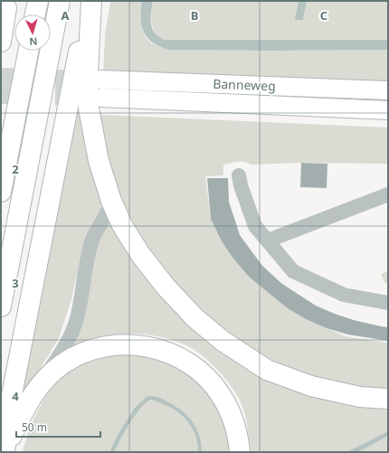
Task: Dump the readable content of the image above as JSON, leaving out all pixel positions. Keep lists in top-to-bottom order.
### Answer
{
  "streets": {
    "main road": ["Banneweg"]
  },
  "scale_bar": "50 m",
  "north": "bottom",
  "grid": {
    "columns": ["A", "B", "C"],
    "rows": ["2", "3", "4"]
  }
}
